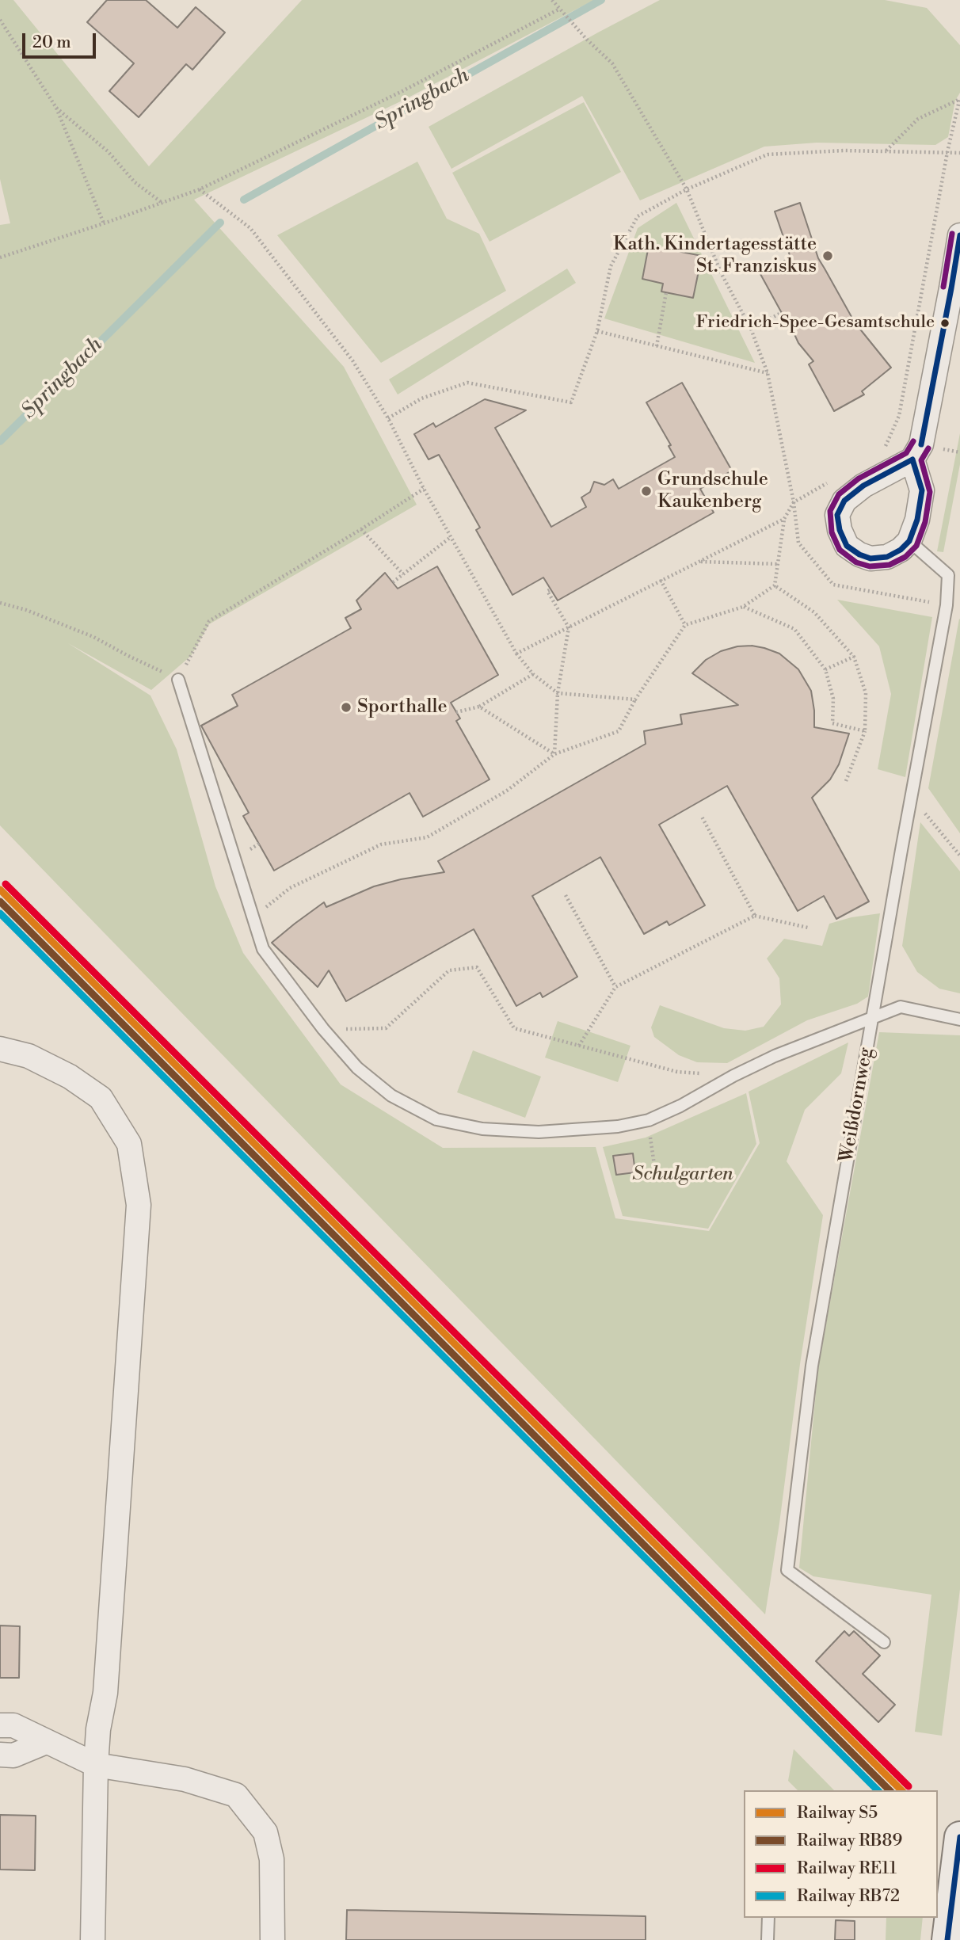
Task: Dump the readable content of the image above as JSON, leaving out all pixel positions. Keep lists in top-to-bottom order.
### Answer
{
  "streets": {
    "lane": ["Weißdornweg"]
  },
  "water": ["Springbach"],
  "parks": ["Schulgarten"],
  "places": [
    "Kath. Kindertagesstätte St. Franziskus",
    "Friedrich-Spee-Gesamtschule",
    "Grundschule Kaukenberg",
    "Sporthalle"
  ],
  "lines": [
    "rail line RE11",
    "rail line S5",
    "rail line RB89",
    "rail line RB72"
  ],
  "legend": [
    "Railway S5",
    "Railway RB89",
    "Railway RE11",
    "Railway RB72"
  ],
  "scale_bar": "20 m"
}
